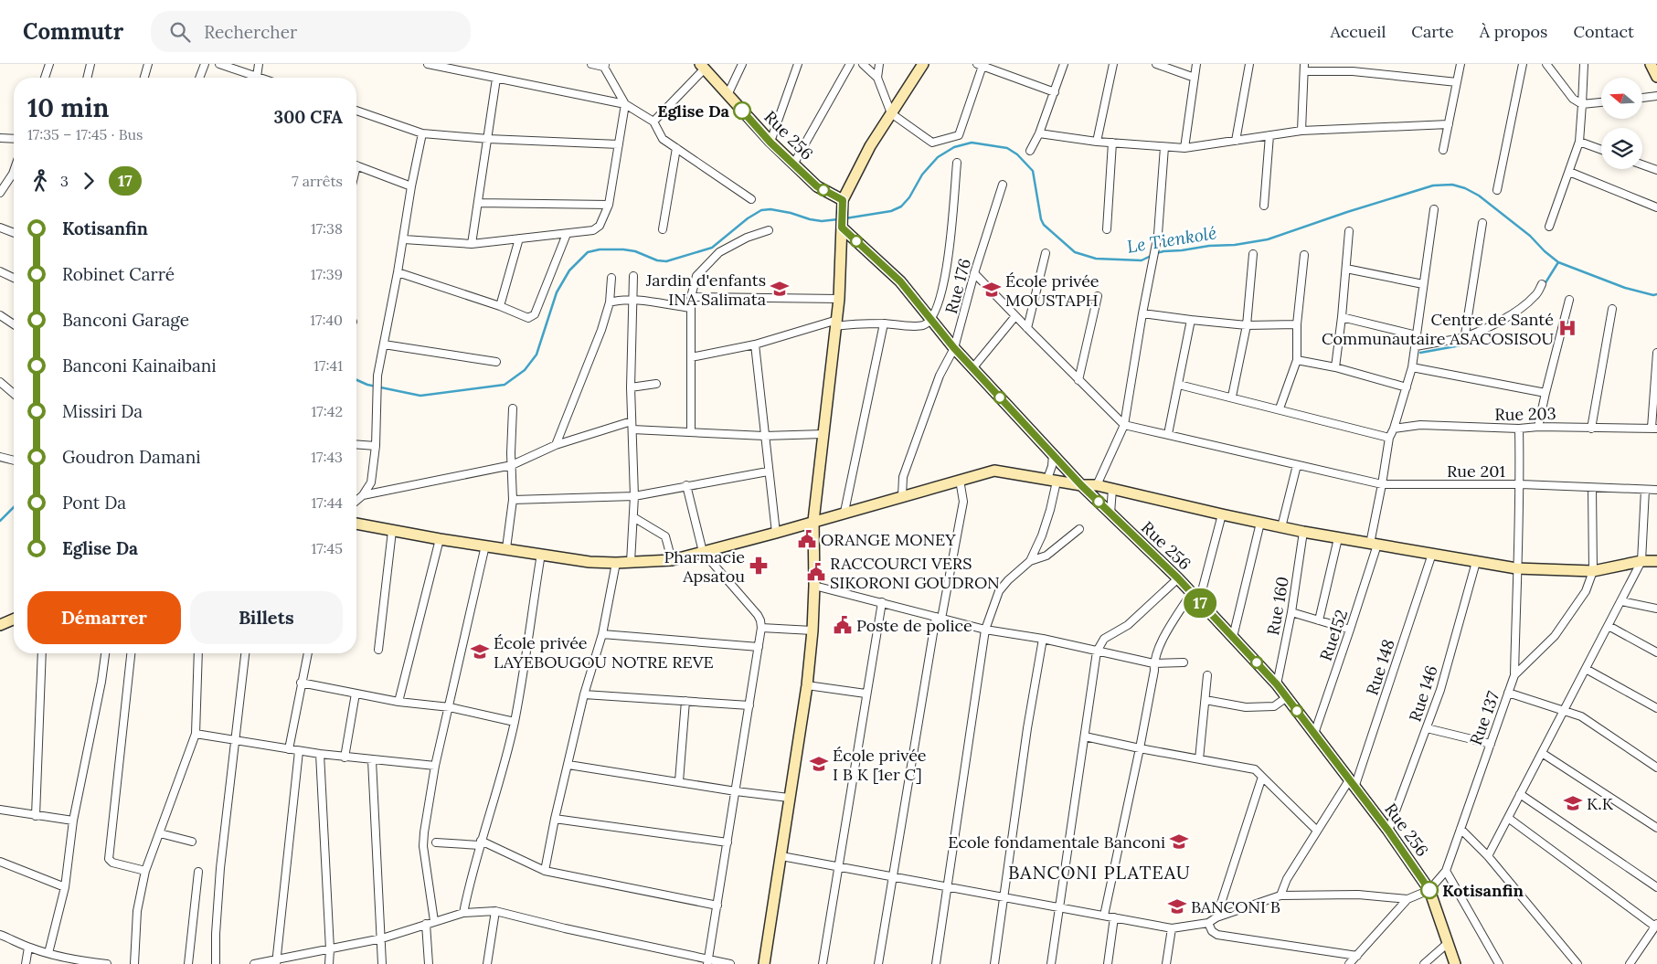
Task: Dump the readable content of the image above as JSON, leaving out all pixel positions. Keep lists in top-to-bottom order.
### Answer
{
  "streets": {
    "street": [
      "Rue 256",
      "Rue 176",
      "Rue 203",
      "Rue 201",
      "Rue 160",
      "Rue152",
      "Rue 148",
      "Rue 146",
      "Rue 137"
    ]
  },
  "crossings": [
    ["Rue 256", "Rue 176"],
    ["Rue 256", "Rue 160"],
    ["Rue 256", "Rue152"],
    ["Rue 256", "Rue 148"],
    ["Rue 256", "Rue 146"],
    ["Rue 256", "Rue 137"],
    ["Rue 203", "Rue152"],
    ["Rue 201", "Rue152"]
  ],
  "districts": ["BANCONI PLATEAU"],
  "water": ["Le Tienkolé"],
  "places": {
    "other": ["Eglise Da", "Kotisanfin"],
    "school or university": [
      "Jardin d'enfants INA Salimata",
      "École privée MOUSTAPH",
      "École privée LAYEBOUGOU NOTRE REVE",
      "École privée I B K [1er C]",
      "K.K",
      "Ecole fondamentale Banconi",
      "BANCONI B"
    ],
    "hospital": ["Centre de Santé Communautaire ASACOSISOU"],
    "public building": ["ORANGE MONEY", "RACCOURCI VERS SIKORONI GOUDRON", "Poste de police"],
    "pharmacy": ["Pharmacie Apsatou"]
  },
  "lines": ["bus line 17"],
  "north": "left",
  "page": {
    "header": "Commutr",
    "search": "Rechercher",
    "nav": [
      "Accueil",
      "Carte",
      "À propos",
      "Contact"
    ],
    "on_map": "17",
    "heading": ["10 min", "17:35 – 17:45 · Bus", "300 CFA"],
    "legs": ["3", "17", "7 arrêts"],
    "list": [
      {
        "name": "Kotisanfin",
        "value": "17:38"
      },
      {
        "name": "Robinet Carré",
        "value": "17:39"
      },
      {
        "name": "Banconi Garage",
        "value": "17:40"
      },
      {
        "name": "Banconi Kainaibani",
        "value": "17:41"
      },
      {
        "name": "Missiri Da",
        "value": "17:42"
      },
      {
        "name": "Goudron Damani",
        "value": "17:43"
      },
      {
        "name": "Pont Da",
        "value": "17:44"
      },
      {
        "name": "Eglise Da",
        "value": "17:45"
      }
    ],
    "buttons": ["Démarrer", "Billets"]
  }
}
